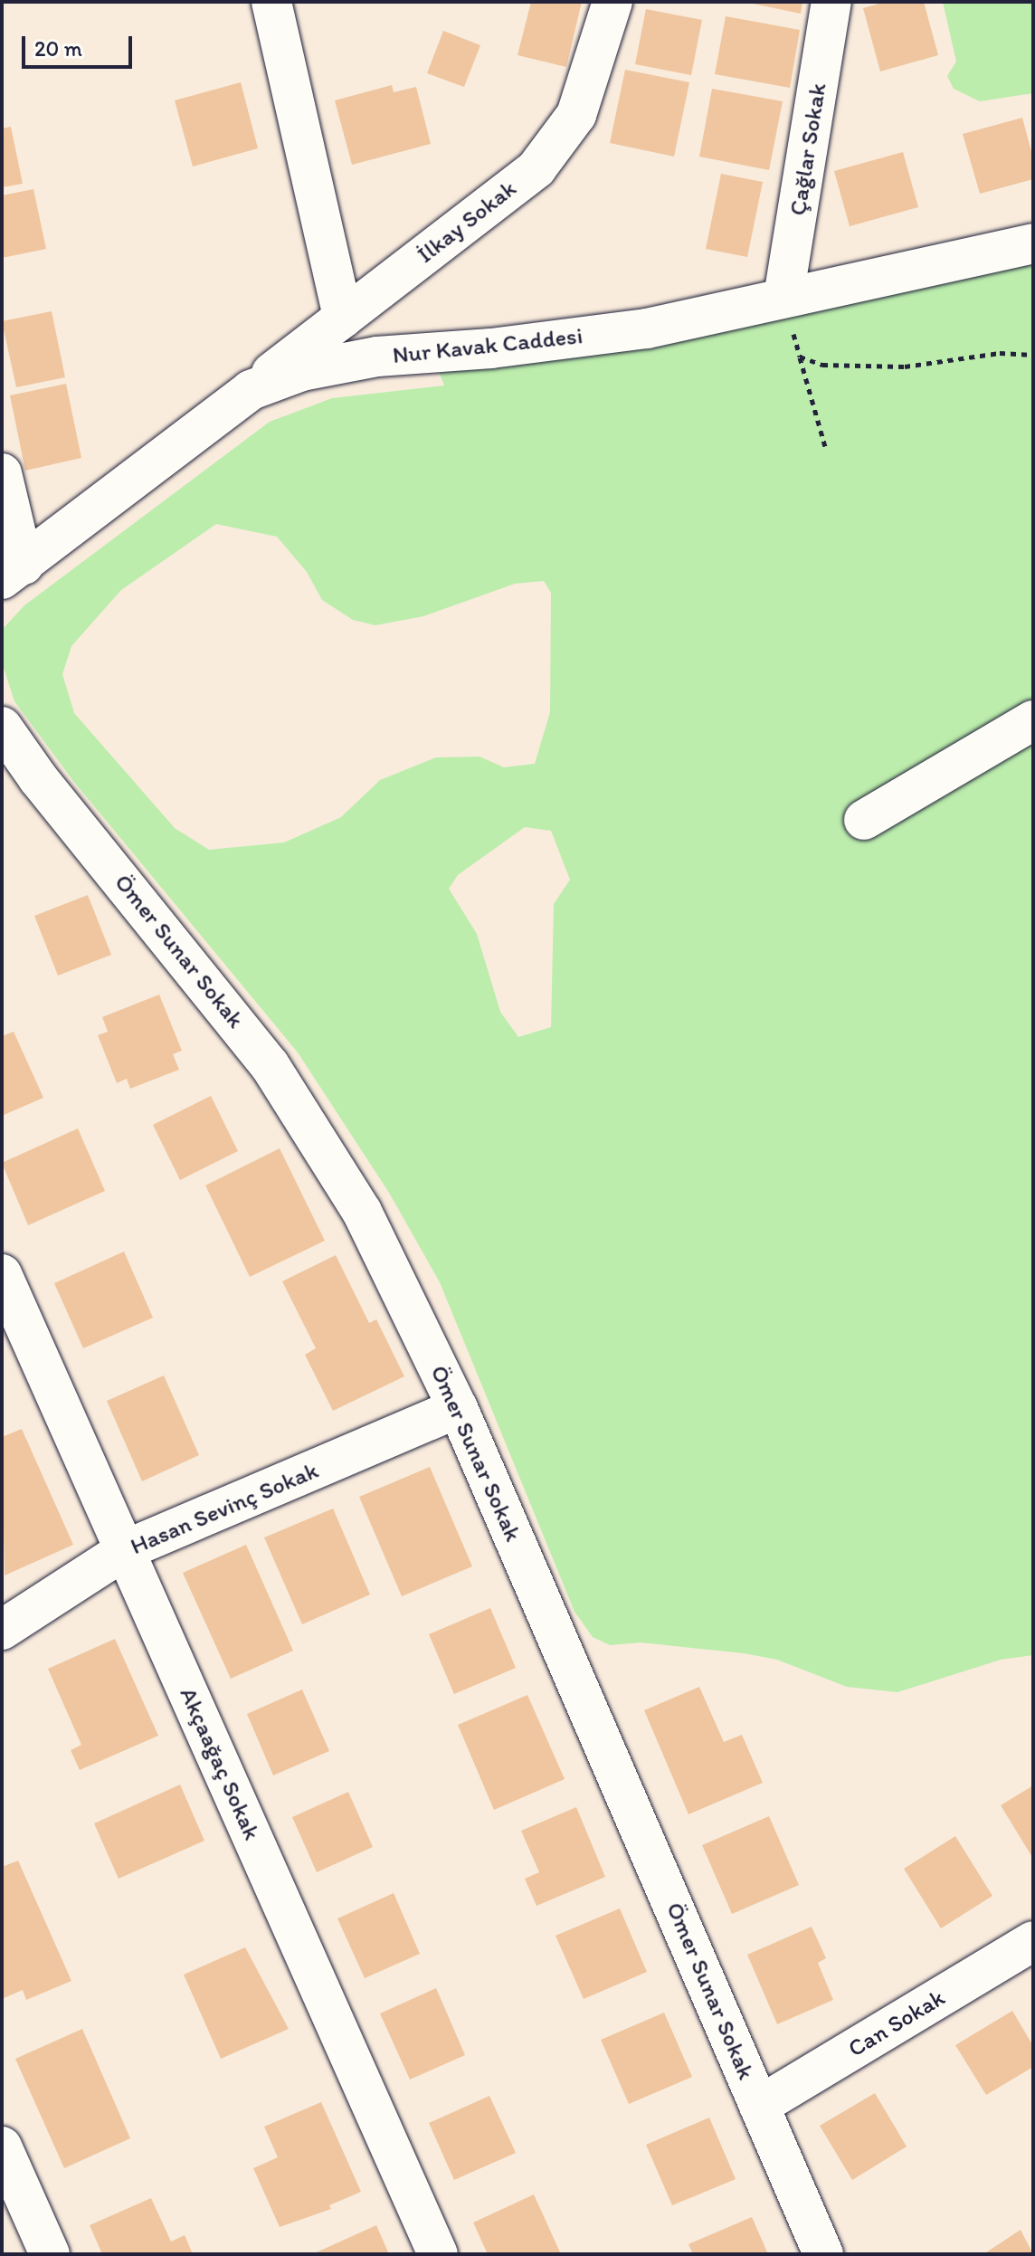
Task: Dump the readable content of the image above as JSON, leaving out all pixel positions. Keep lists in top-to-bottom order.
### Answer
{
  "streets": {
    "street": [
      "Çağlar Sokak",
      "İlkay Sokak",
      "Nur Kavak Caddesi",
      "Ömer Sunar Sokak",
      "Hasan Sevinç Sokak",
      "Akçaağaç Sokak",
      "Can Sokak"
    ]
  },
  "crossings": [
    ["Çağlar Sokak", "Nur Kavak Caddesi"],
    ["İlkay Sokak", "Nur Kavak Caddesi"],
    ["Ömer Sunar Sokak", "Hasan Sevinç Sokak"],
    ["Ömer Sunar Sokak", "Can Sokak"],
    ["Hasan Sevinç Sokak", "Akçaağaç Sokak"]
  ],
  "scale_bar": "20 m"
}
